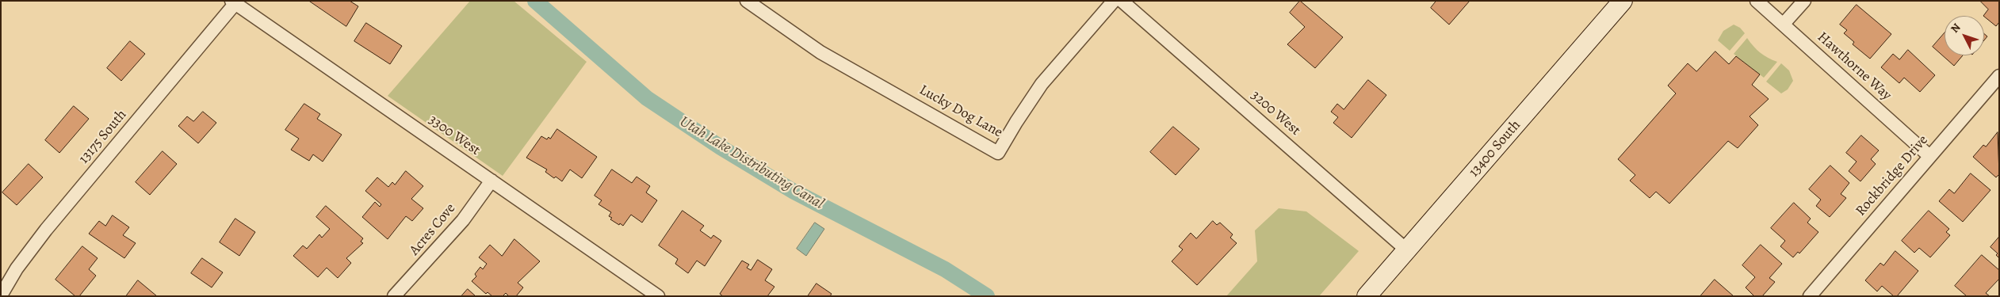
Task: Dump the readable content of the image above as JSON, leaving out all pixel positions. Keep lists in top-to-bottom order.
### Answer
{
  "streets": {
    "main road": ["13400 South"],
    "street": [
      "Hawthorne Way",
      "Lucky Dog Lane",
      "3200 West",
      "3300 West",
      "13175 South",
      "Rockbridge Drive",
      "Acres Cove"
    ]
  },
  "crossings": [
    ["Hawthorne Way", "Rockbridge Drive"],
    ["3200 West", "13400 South"],
    ["3300 West", "13175 South"],
    ["3300 West", "Acres Cove"]
  ],
  "water": ["Utah Lake Distributing Canal"],
  "north": "top left"
}
